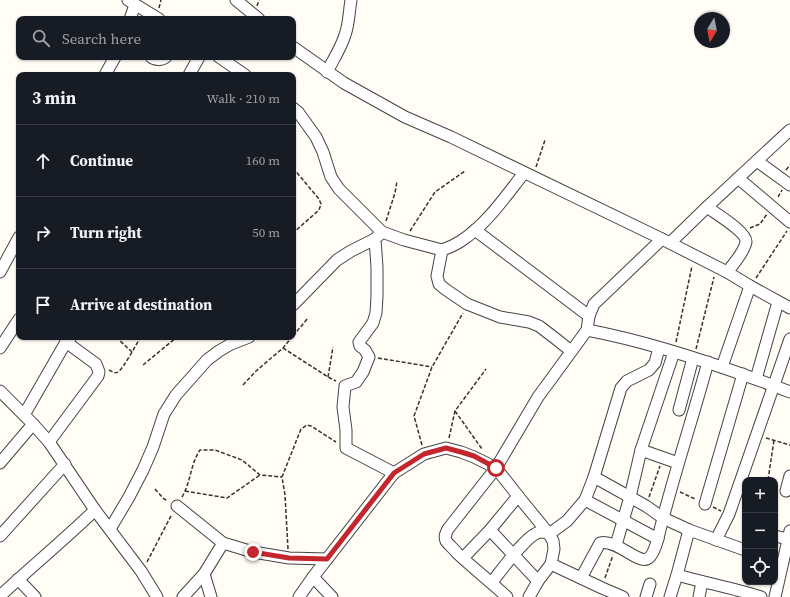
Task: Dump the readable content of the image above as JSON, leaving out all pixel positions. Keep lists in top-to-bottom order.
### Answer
{
  "north": "bottom",
  "page": {
    "search": "Search here",
    "heading": ["3 min", "Walk · 210 m"],
    "list": [
      ["Continue", "160 m"],
      ["Turn right", "50 m"],
      "Arrive at destination"
    ],
    "map_buttons": ["+", "−"]
  }
}
